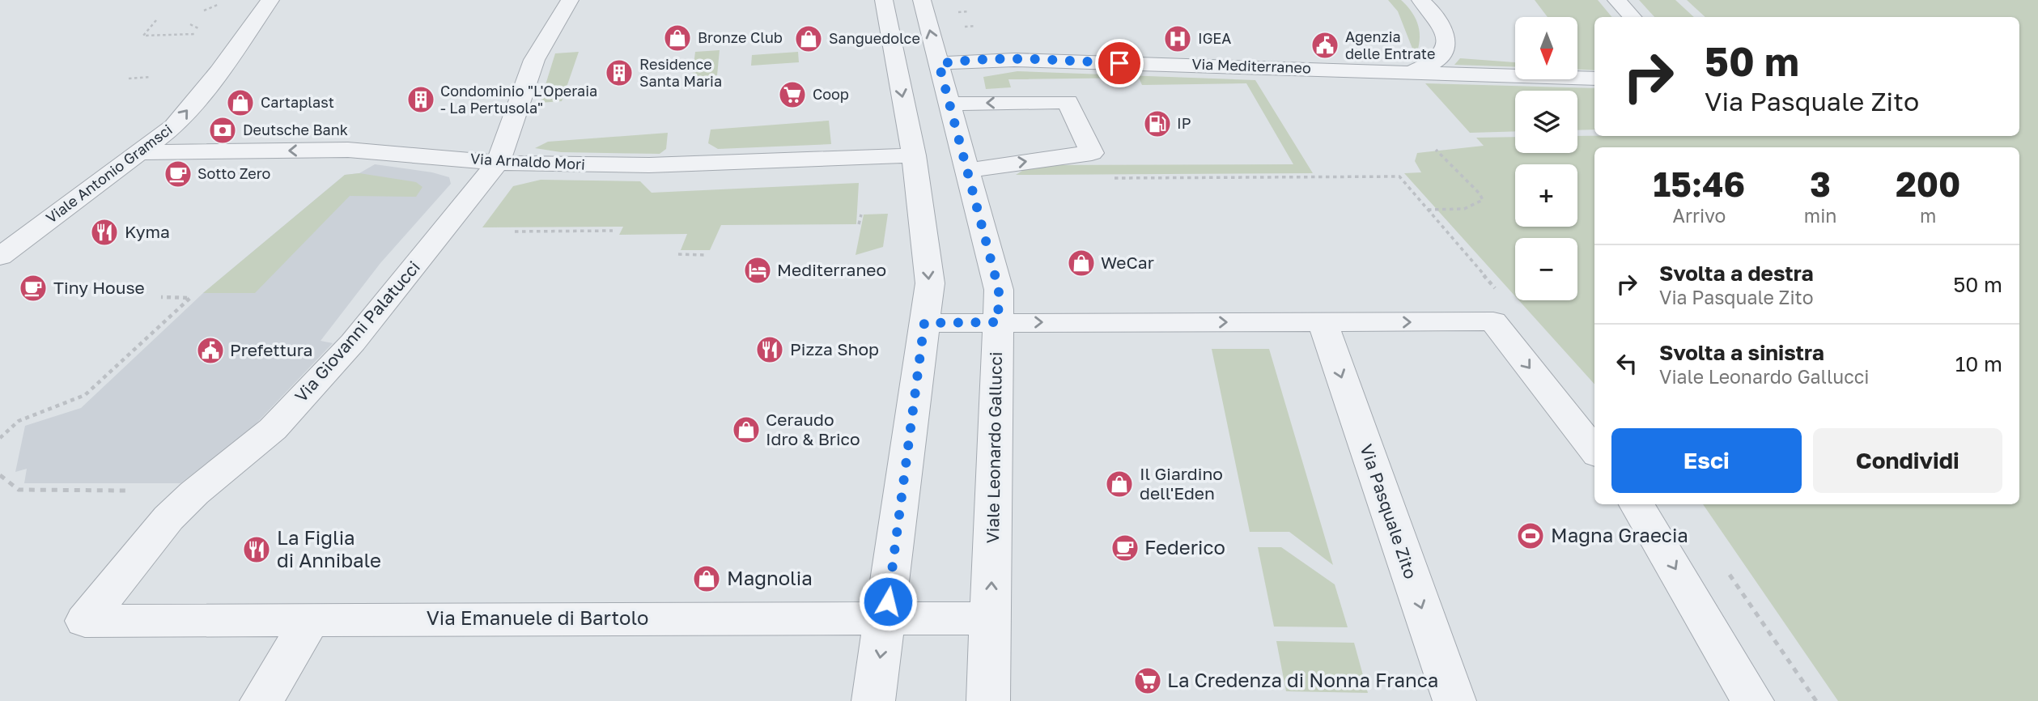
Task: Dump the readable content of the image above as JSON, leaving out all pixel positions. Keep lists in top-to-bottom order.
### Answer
{
  "streets": {
    "street": [
      "Via Mediterraneo",
      "Via Arnaldo Mori",
      "Viale Antonio Gramsci",
      "Via Giovanni Palatucci",
      "Viale Leonardo Gallucci",
      "Via Pasquale Zito",
      "Via Emanuele di Bartolo"
    ]
  },
  "crossings": [
    ["Via Mediterraneo", "Viale Leonardo Gallucci"],
    ["Via Arnaldo Mori", "Viale Antonio Gramsci"],
    ["Via Arnaldo Mori", "Via Giovanni Palatucci"],
    ["Via Giovanni Palatucci", "Via Emanuele di Bartolo"],
    ["Viale Leonardo Gallucci", "Via Emanuele di Bartolo"]
  ],
  "one_way": ["Via Arnaldo Mori", "Viale Antonio Gramsci"],
  "places": {
    "shop": [
      "Bronze Club",
      "Sanguedolce",
      "Cartaplast",
      "WeCar",
      "Ceraudo Idro & Brico",
      "Il Giardino dell'Eden",
      "Magnolia"
    ],
    "hospital": ["IGEA"],
    "public building": ["Agenzia delle Entrate", "Prefettura"],
    "building": ["Residence Santa Maria", "Condominio \"L'Operaia - La Pertusola\""],
    "supermarket": ["Coop", "La Credenza di Nonna Franca"],
    "fuel station": ["IP"],
    "bank": ["Deutsche Bank"],
    "cafe": ["Sotto Zero", "Tiny House", "Federico"],
    "restaurant": ["Kyma", "Pizza Shop", "La Figlia di Annibale"],
    "hotel": ["Mediterraneo"],
    "sports": ["Magna Graecia"]
  },
  "north": "bottom",
  "page": {
    "map_buttons": ["+", "−"],
    "turn": ["50 m", "Via Pasquale Zito"],
    "eta": [
      "15:46",
      "Arrivo",
      "3",
      "min",
      "200",
      "m"
    ],
    "list": [
      {
        "name": "Svolta a destra",
        "note": "Via Pasquale Zito",
        "value": "50 m"
      },
      {
        "name": "Svolta a sinistra",
        "note": "Viale Leonardo Gallucci",
        "value": "10 m"
      }
    ],
    "buttons": ["Esci", "Condividi"]
  }
}
